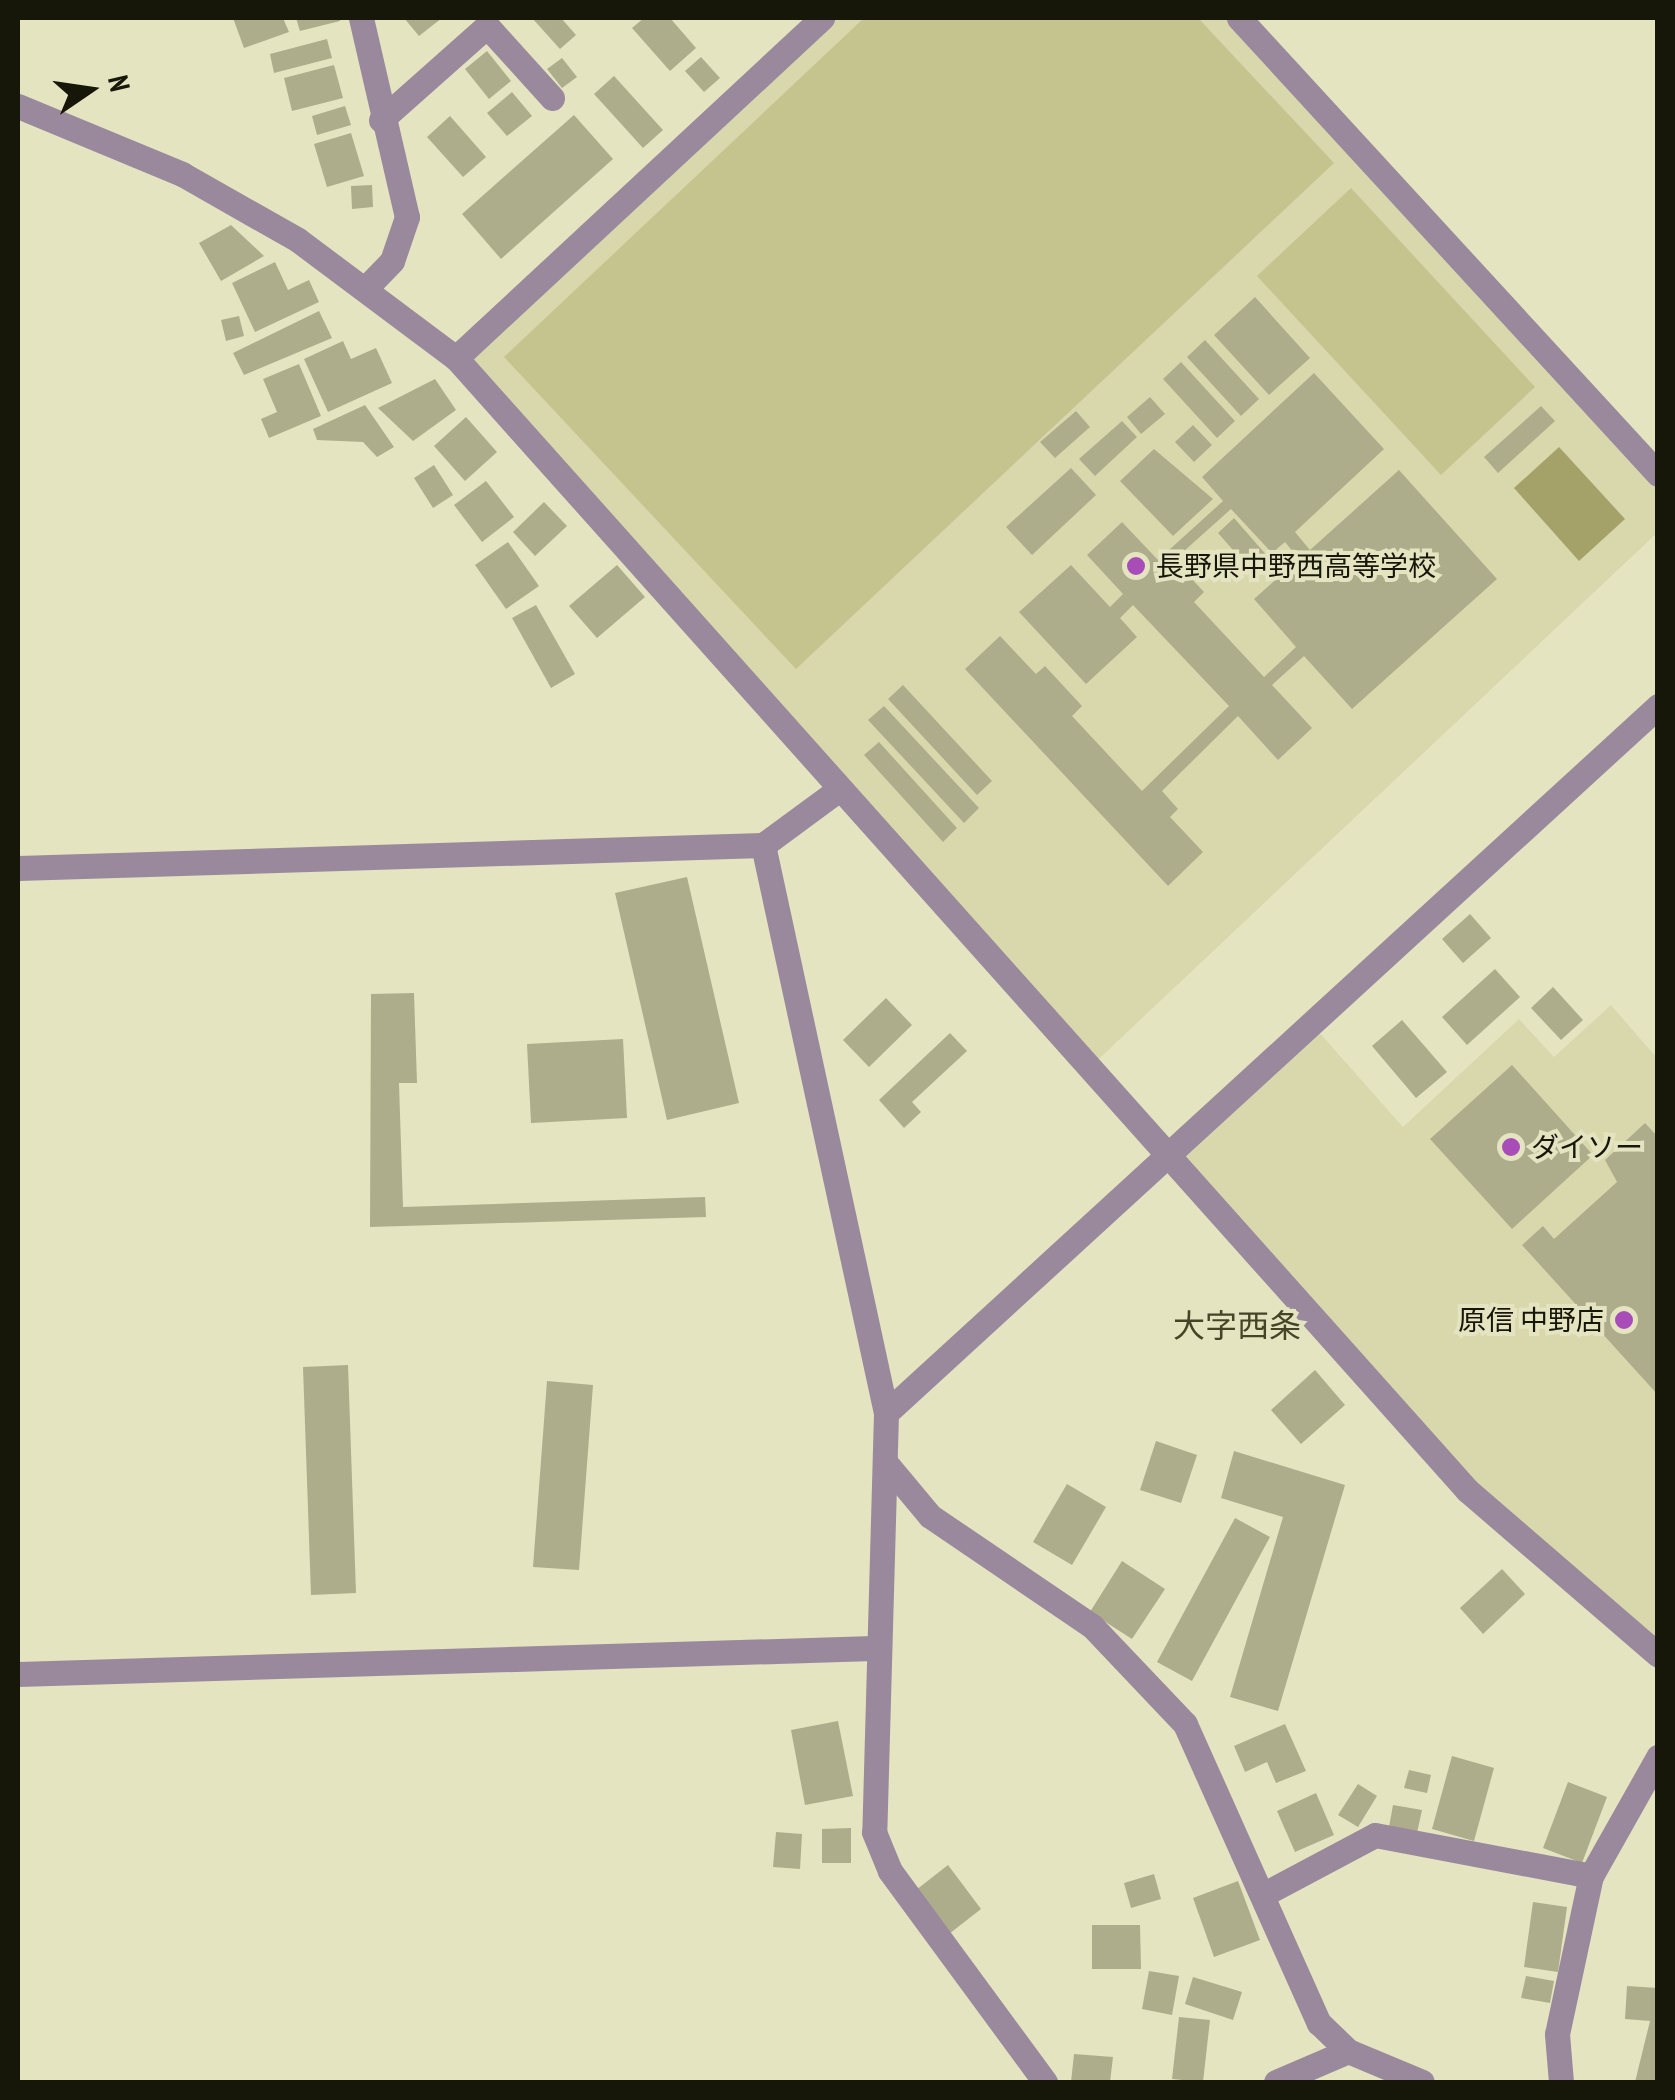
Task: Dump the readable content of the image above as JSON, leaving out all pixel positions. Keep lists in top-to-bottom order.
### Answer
{
  "districts": ["大字西条"],
  "places": ["長野県中野西高等学校", "ダイソー", "原信 中野店"],
  "north": "right"
}
